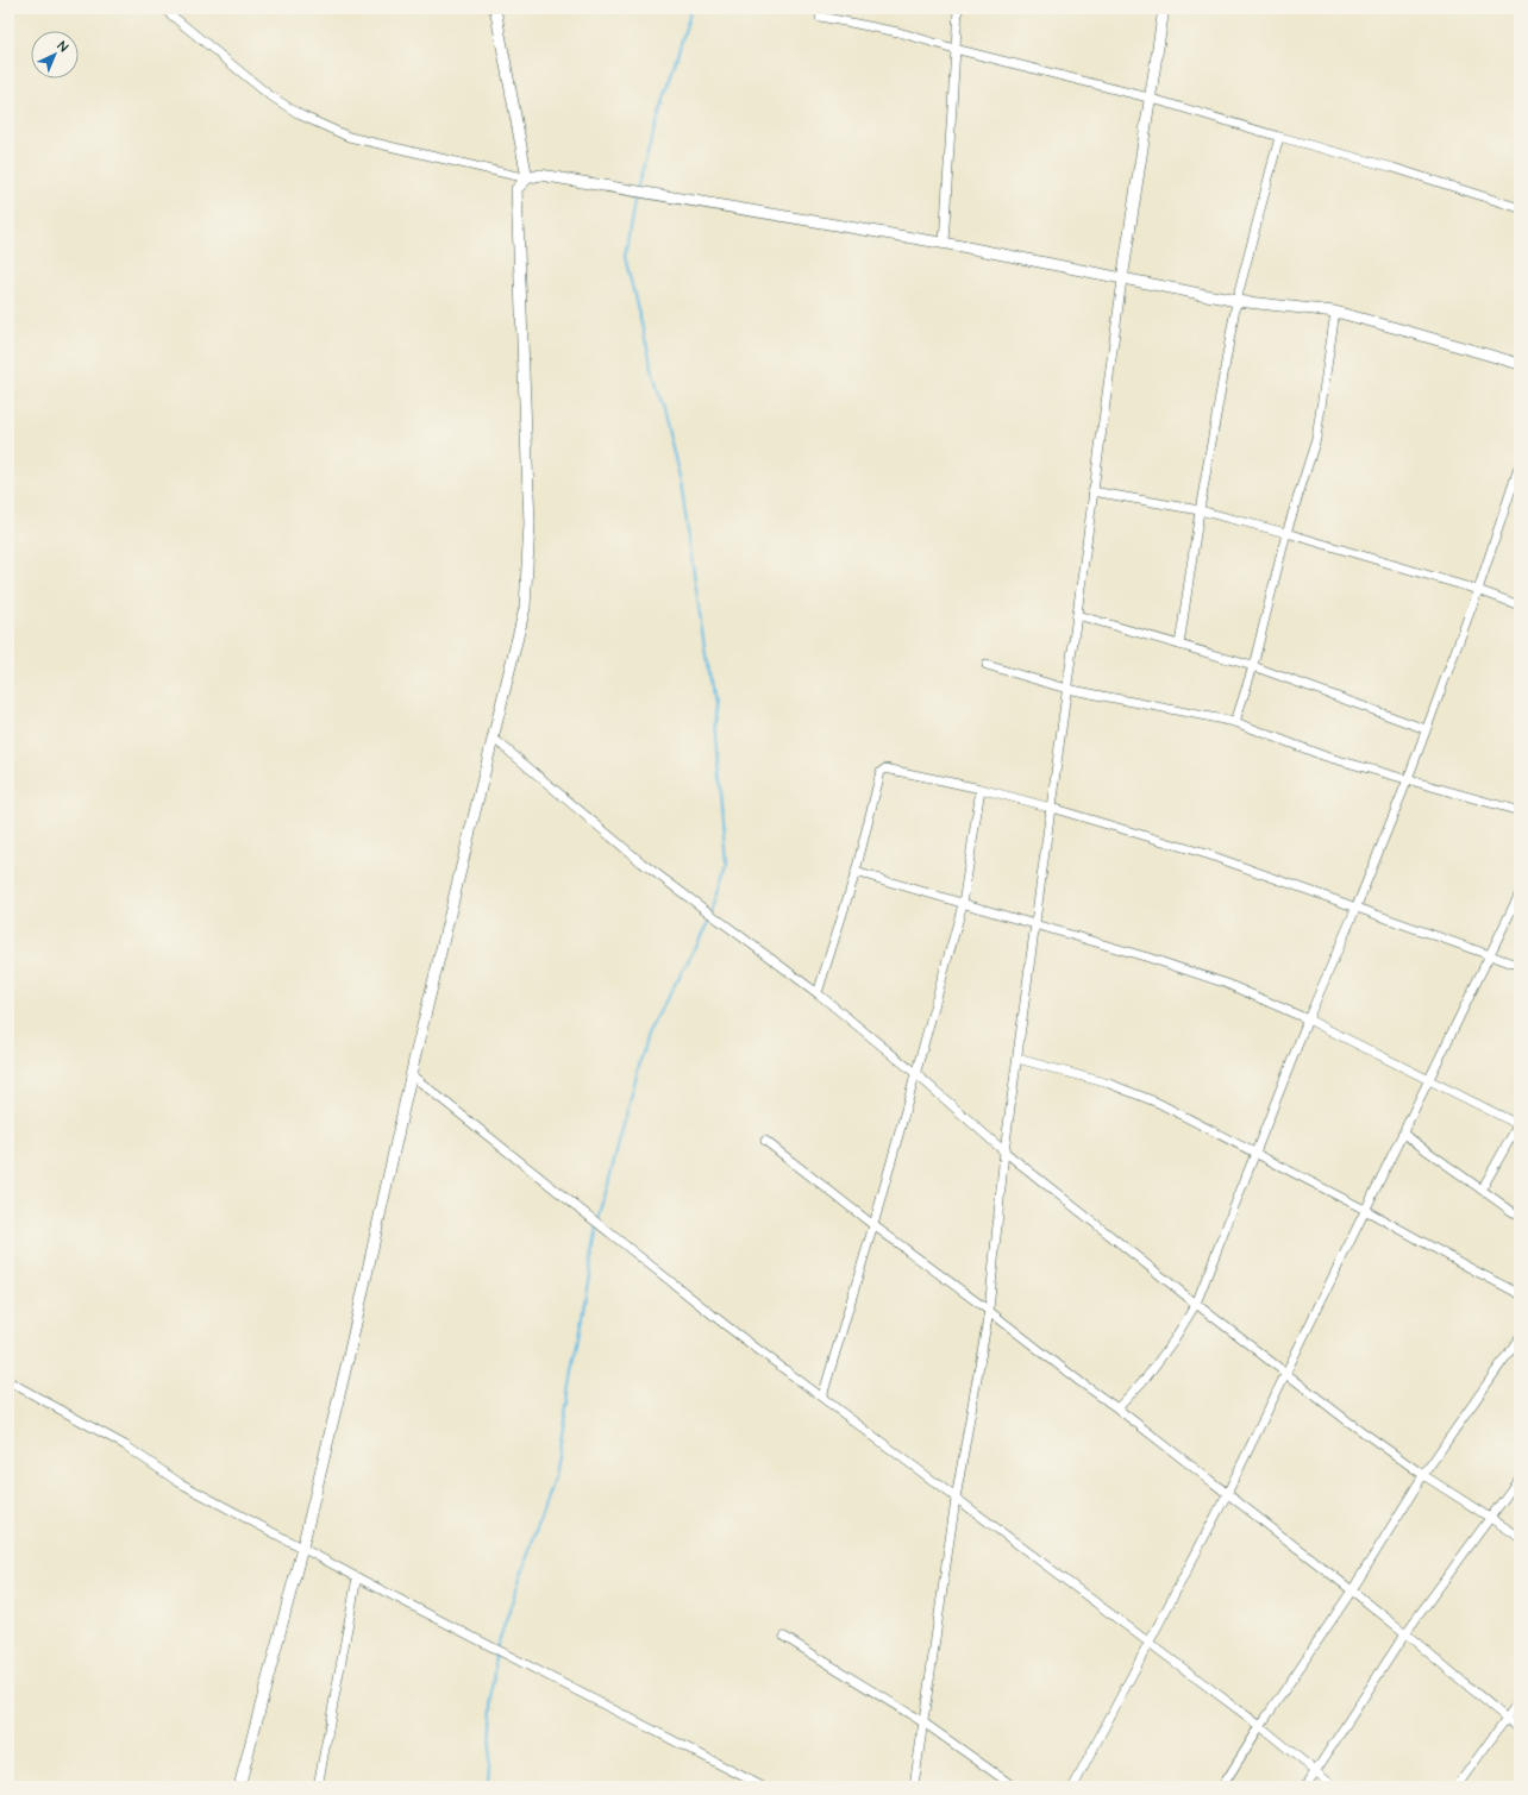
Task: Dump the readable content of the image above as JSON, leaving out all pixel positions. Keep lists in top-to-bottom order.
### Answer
{
  "north": "top right"
}
